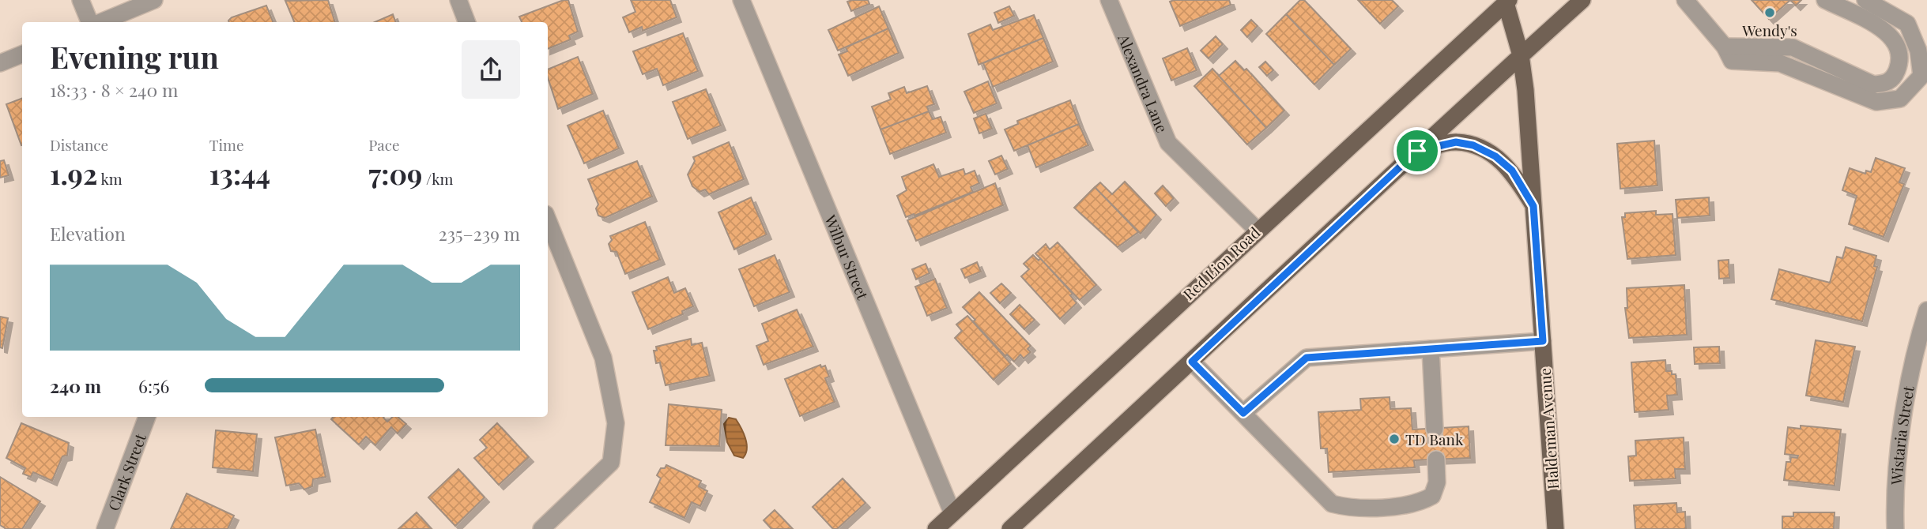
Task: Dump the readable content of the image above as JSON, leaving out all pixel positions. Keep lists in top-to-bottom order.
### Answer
{
  "streets": {
    "main road": ["Red Lion Road", "Haldeman Avenue"],
    "street": [
      "Alexandra Lane",
      "Wilbur Street",
      "Wistaria Street",
      "Clark Street"
    ]
  },
  "crossings": [
    ["Alexandra Lane", "Red Lion Road"],
    ["Wilbur Street", "Red Lion Road"],
    ["Red Lion Road", "Haldeman Avenue"]
  ],
  "places": ["Wendy's", "TD Bank"],
  "page": {
    "heading": ["Evening run", "18:33 · 8 × 240 m"],
    "stats": [
      ["Distance", "1.92 km"],
      ["Time", "13:44"],
      ["Pace", "7:09 /km"]
    ],
    "chart": ["Elevation", "235–239 m"],
    "list": [
      {
        "name": "240 m",
        "note": "6:56"
      }
    ]
  }
}
